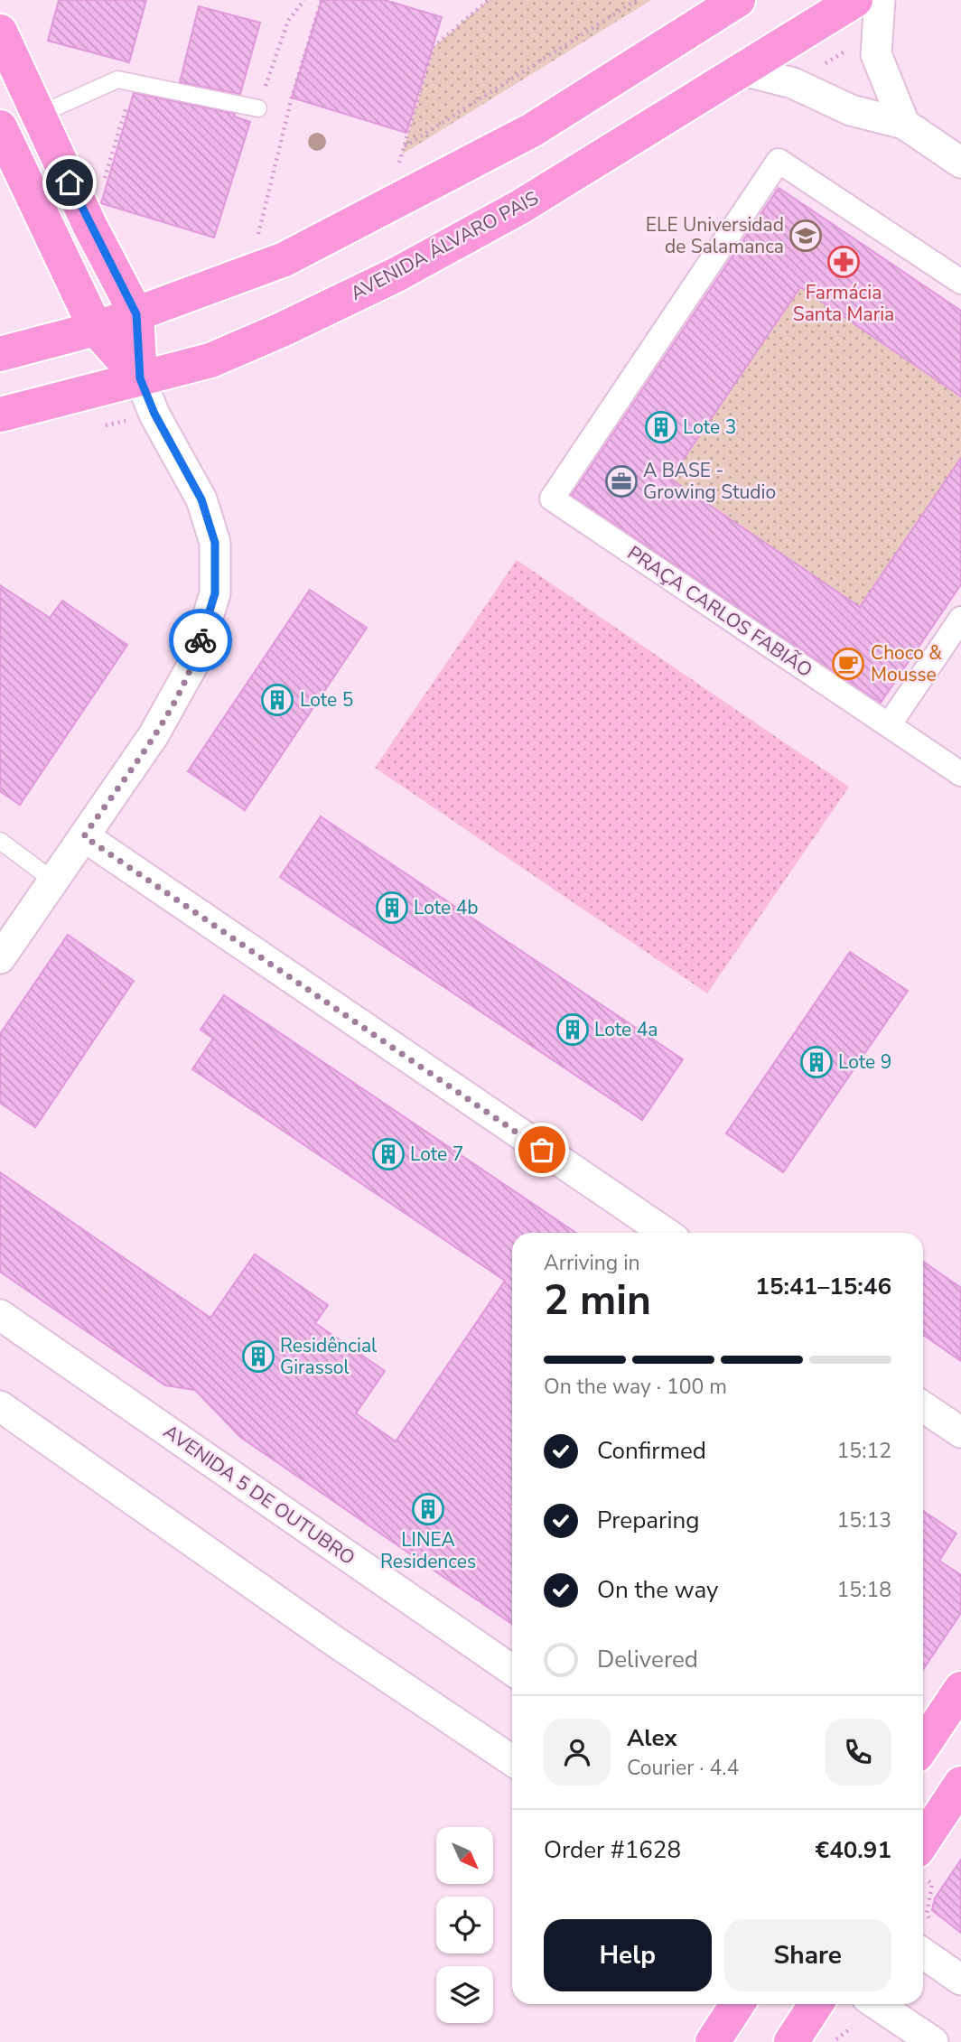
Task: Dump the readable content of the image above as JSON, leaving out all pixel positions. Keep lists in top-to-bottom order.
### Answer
{
  "streets": {
    "main road": ["AVENIDA ÁLVARO PAIS"],
    "street": ["PRAÇA CARLOS FABIÃO", "AVENIDA 5 DE OUTUBRO"]
  },
  "places": {
    "school or university": ["ELE Universidad de Salamanca"],
    "pharmacy": ["Farmácia Santa Maria"],
    "building": [
      "Lote 3",
      "Lote 5",
      "Lote 4b",
      "Lote 4a",
      "Lote 9",
      "Lote 7",
      "Residêncial Girassol",
      "LINEA Residences"
    ],
    "office": ["A BASE - Growing Studio"],
    "cafe": ["Choco & Mousse"]
  },
  "north": "bottom right",
  "page": {
    "heading": ["2 min", "Arriving in", "15:41–15:46"],
    "panel": [
      "Alex",
      "Courier · 4.4",
      "Order #1628",
      "€40.91"
    ],
    "bar": "On the way · 100 m",
    "list": [
      ["Confirmed", "15:12"],
      ["Preparing", "15:13"],
      ["On the way", "15:18"],
      "Delivered"
    ],
    "buttons": ["Help", "Share"]
  }
}
